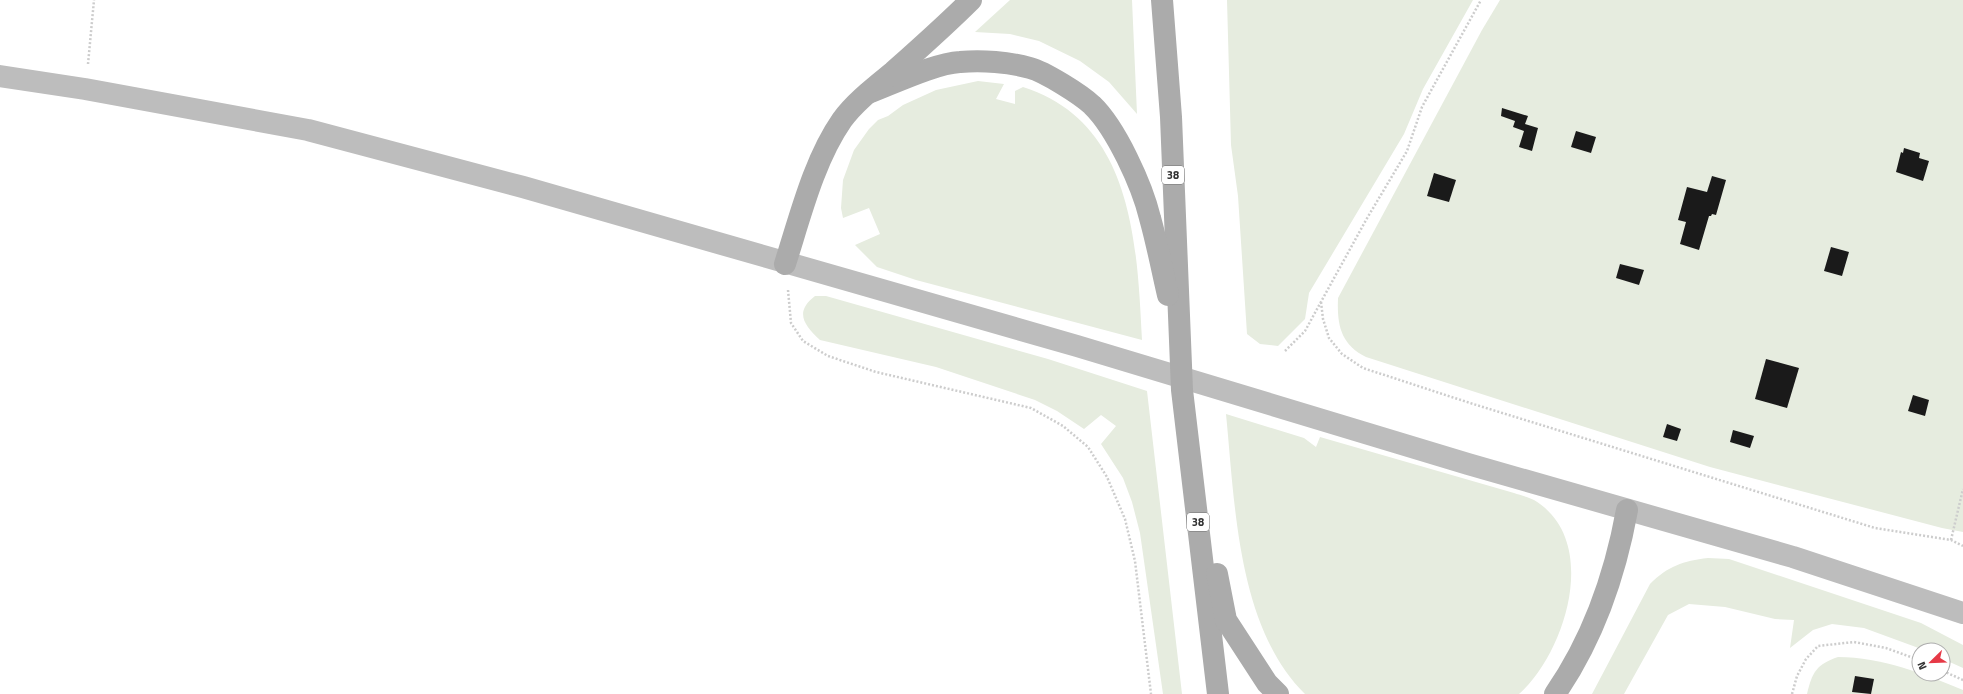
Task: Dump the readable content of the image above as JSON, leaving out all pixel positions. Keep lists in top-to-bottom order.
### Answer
{
  "streets": {
    "main road": ["38"]
  },
  "north": "bottom left"
}
